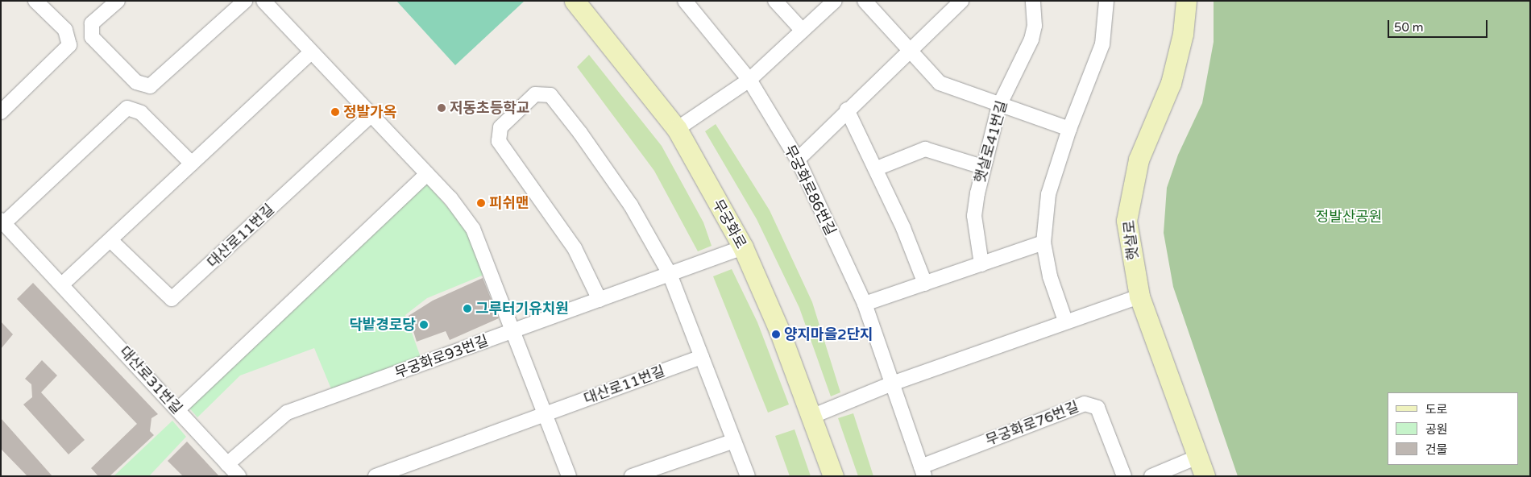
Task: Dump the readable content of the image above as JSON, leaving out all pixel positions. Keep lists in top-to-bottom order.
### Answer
{
  "streets": {
    "main road": ["무궁화로", "햇살로"],
    "street": [
      "햇살로41번길",
      "무궁화로86번길",
      "대산로11번길",
      "무궁화로93번길",
      "대산로31번길",
      "무궁화로76번길"
    ]
  },
  "crossings": [
    ["무궁화로86번길", "무궁화로76번길"],
    ["무궁화로", "무궁화로93번길"],
    ["무궁화로93번길", "대산로31번길"]
  ],
  "parks": ["정발산공원"],
  "places": [
    "저동초등학교",
    "정발가옥",
    "피쉬맨",
    "그루터기유치원",
    "닥밭경로당",
    "양지마을2단지"
  ],
  "legend": ["도로", "공원", "건물"],
  "scale_bar": "50 m"
}
